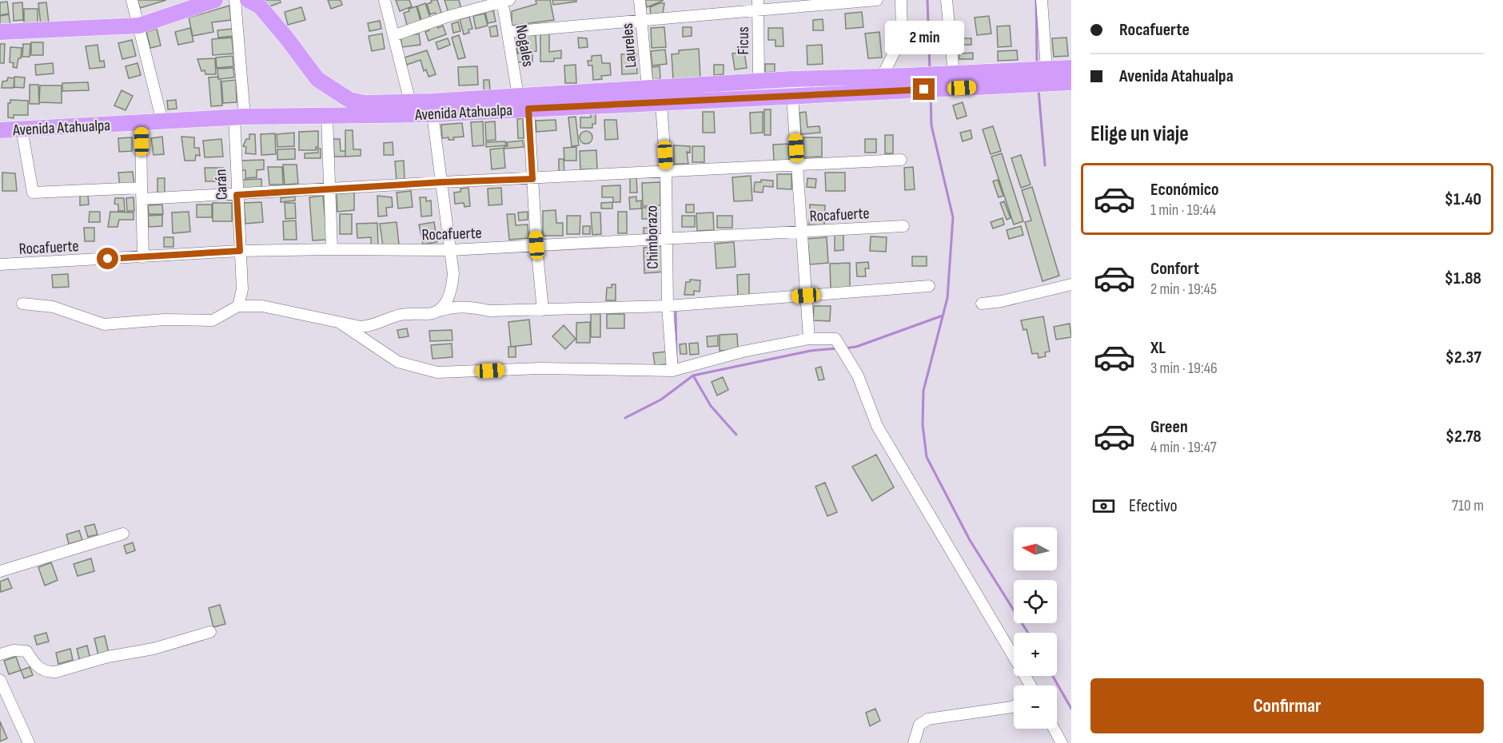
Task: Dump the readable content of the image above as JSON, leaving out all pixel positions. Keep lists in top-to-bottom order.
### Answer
{
  "streets": {
    "highway": ["Avenida Atahualpa"],
    "street": [
      "Ficus",
      "Nogales",
      "Laureles",
      "Carán",
      "Rocafuerte",
      "Chimborazo"
    ]
  },
  "crossings": [
    ["Ficus", "Avenida Atahualpa"],
    ["Nogales", "Avenida Atahualpa"],
    ["Laureles", "Avenida Atahualpa"],
    ["Avenida Atahualpa", "Carán"],
    ["Avenida Atahualpa", "Chimborazo"],
    ["Carán", "Rocafuerte"],
    ["Rocafuerte", "Chimborazo"]
  ],
  "north": "left",
  "page": {
    "banner": ["Rocafuerte", "Avenida Atahualpa"],
    "bubble": "2 min",
    "heading": "Elige un viaje",
    "list": [
      {
        "name": "Económico",
        "note": "1 min · 19:44",
        "value": "$1.40"
      },
      {
        "name": "Confort",
        "note": "2 min · 19:45",
        "value": "$1.88"
      },
      {
        "name": "XL",
        "note": "3 min · 19:46",
        "value": "$2.37"
      },
      {
        "name": "Green",
        "note": "4 min · 19:47",
        "value": "$2.78"
      }
    ],
    "pay": ["Efectivo", "710 m"],
    "map_buttons": ["+", "−"],
    "buttons": "Confirmar"
  }
}
